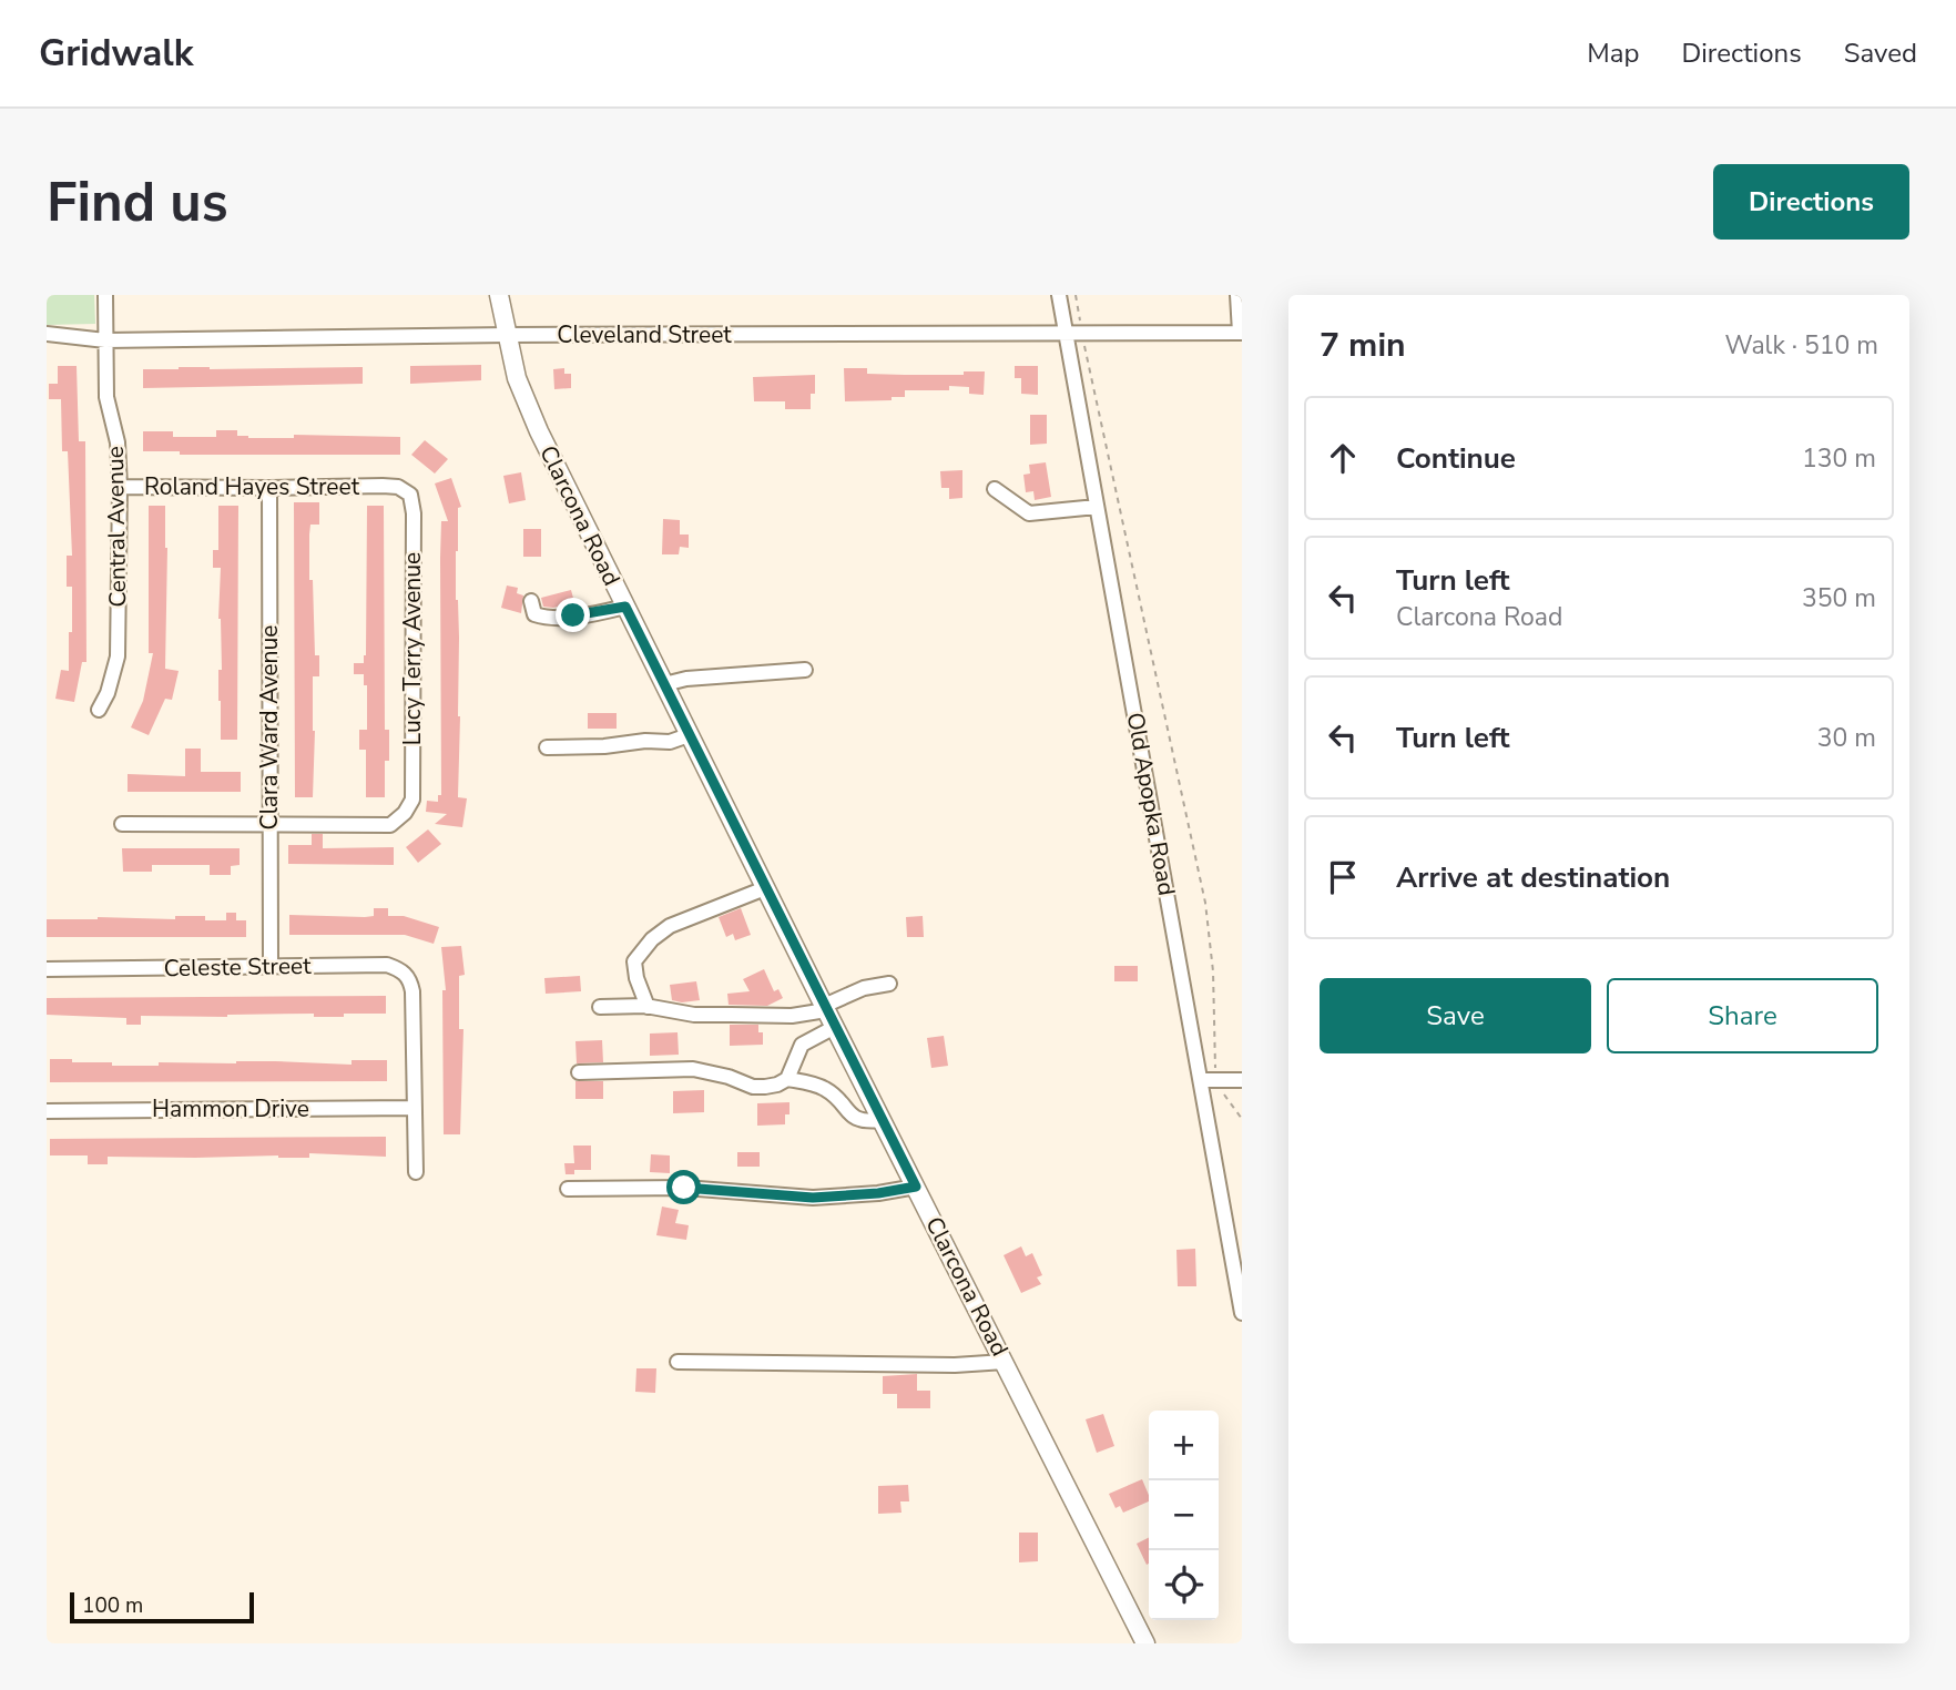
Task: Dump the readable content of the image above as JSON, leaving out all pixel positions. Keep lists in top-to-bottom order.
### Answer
{
  "streets": {
    "main road": ["Clarcona Road"],
    "street": [
      "Cleveland Street",
      "Roland Hayes Street",
      "Central Avenue",
      "Lucy Terry Avenue",
      "Clara Ward Avenue",
      "Old Apopka Road",
      "Celeste Street",
      "Hammon Drive"
    ]
  },
  "crossings": [
    ["Cleveland Street", "Clarcona Road"],
    ["Cleveland Street", "Central Avenue"],
    ["Cleveland Street", "Old Apopka Road"],
    ["Roland Hayes Street", "Central Avenue"],
    ["Roland Hayes Street", "Lucy Terry Avenue"],
    ["Roland Hayes Street", "Clara Ward Avenue"],
    ["Lucy Terry Avenue", "Clara Ward Avenue"],
    ["Clara Ward Avenue", "Celeste Street"],
    ["Celeste Street", "Hammon Drive"]
  ],
  "scale_bar": "100 m",
  "page": {
    "header": "Gridwalk",
    "nav": ["Map", "Directions", "Saved"],
    "buttons": [
      "Directions",
      ["Save", "Share"]
    ],
    "title": "Find us",
    "heading": ["7 min", "Walk · 510 m"],
    "list": [
      ["Continue", "130 m"],
      ["Turn left", "Clarcona Road", "350 m"],
      ["Turn left", "30 m"],
      "Arrive at destination"
    ],
    "map_buttons": ["+", "−"],
    "scale": "100 m"
  }
}
